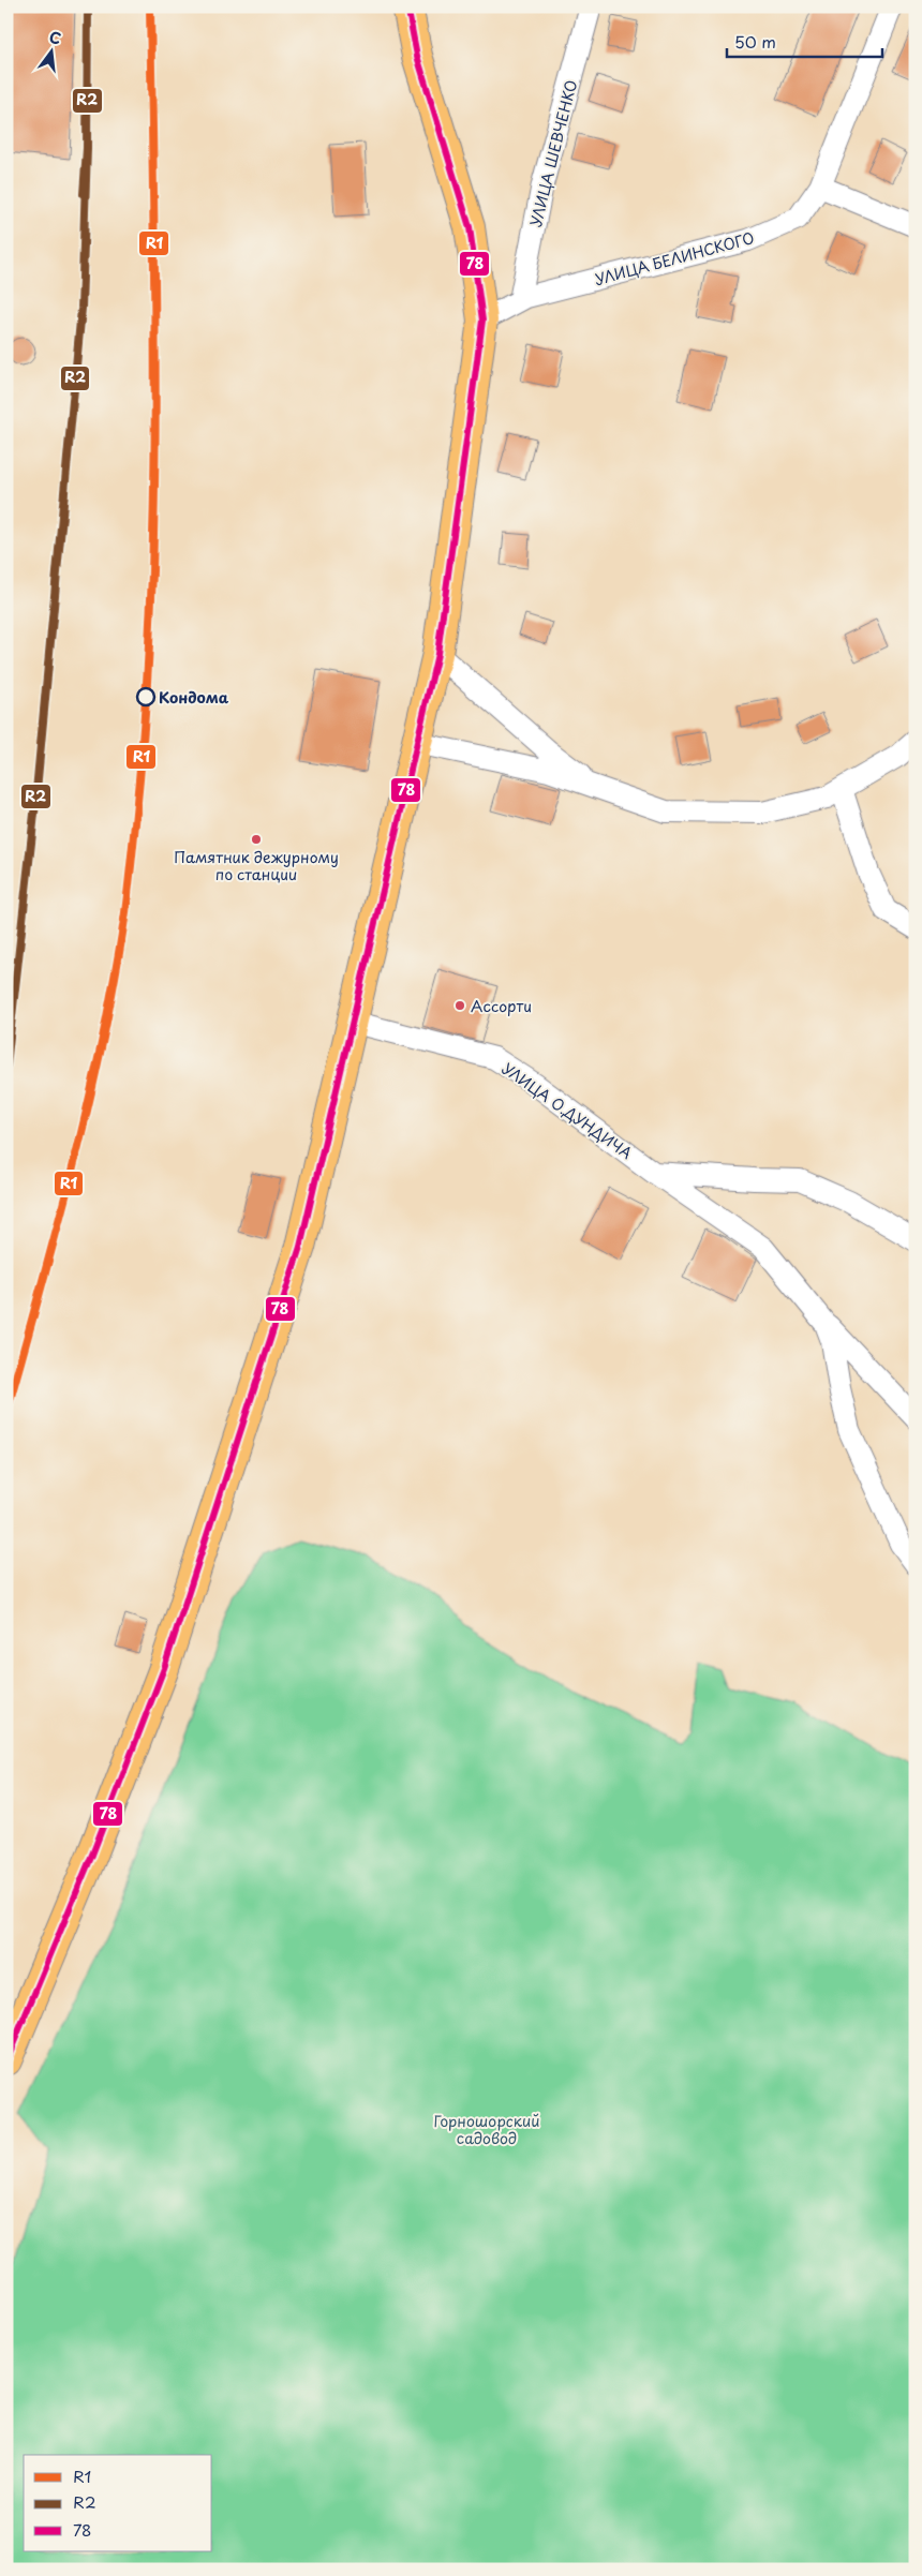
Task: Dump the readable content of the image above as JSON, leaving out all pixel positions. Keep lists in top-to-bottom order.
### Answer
{
  "streets": {
    "street": ["УЛИЦА ШЕВЧЕНКО", "УЛИЦА БЕЛИНСКОГО", "УЛИЦА О.ДУНДИЧА"]
  },
  "crossings": [
    ["УЛИЦА ШЕВЧЕНКО", "УЛИЦА БЕЛИНСКОГО"]
  ],
  "parks": ["Горношорский садовод"],
  "places": ["Кондома", "Памятник дежурному по станции", "Ассорти"],
  "lines": ["transit line R1", "transit line R2", "transit line 78"],
  "legend": ["R1", "R2", "78"],
  "scale_bar": "50 m",
  "north": "top"
}
